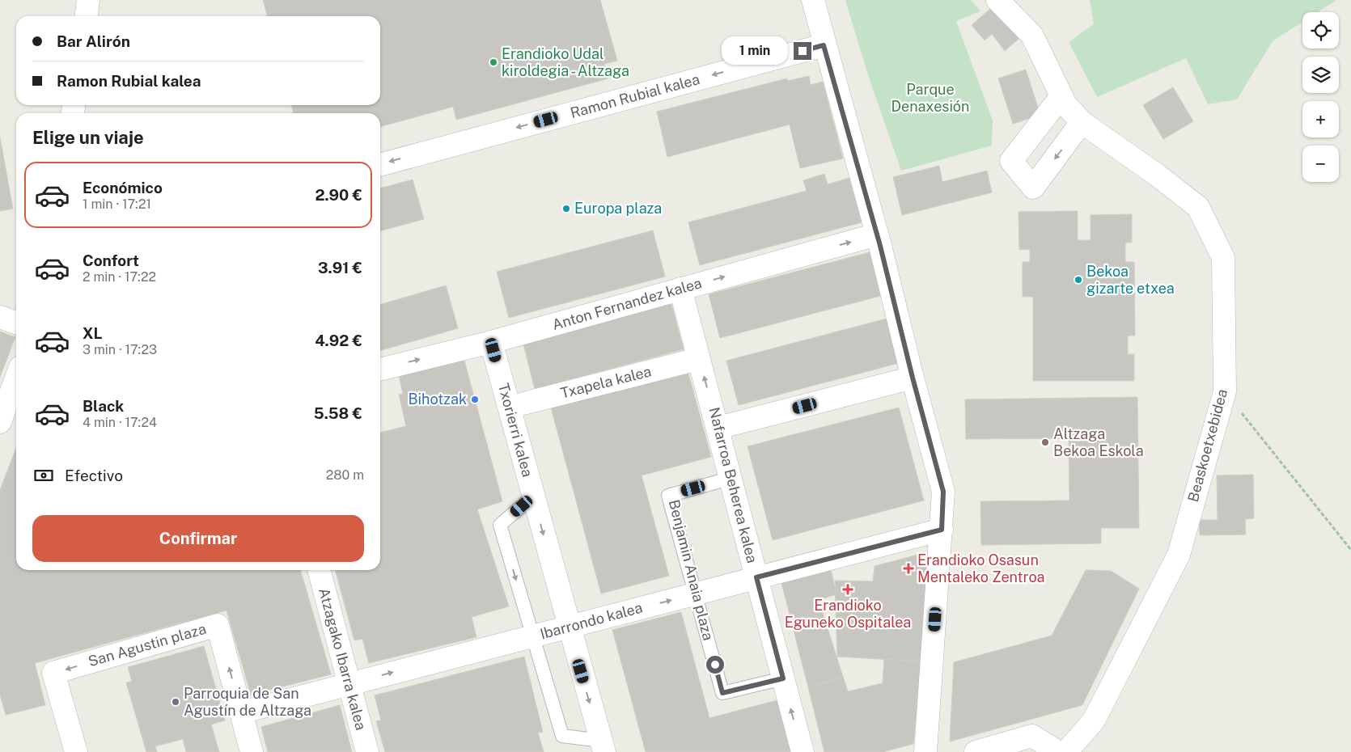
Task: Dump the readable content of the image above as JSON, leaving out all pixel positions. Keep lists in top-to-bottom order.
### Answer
{
  "streets": {
    "street": [
      "Ramon Rubial kalea",
      "Anton Fernandez kalea",
      "Txapela kalea",
      "Txorierri kalea",
      "Beaskoetxebidea",
      "Nafarroa Beherea kalea",
      "Ibarrondo kalea",
      "San Agustin plaza",
      "Atzagako Ibarra kalea"
    ],
    "lane": ["Benjamin Anaia plaza"]
  },
  "crossings": [
    ["Anton Fernandez kalea", "Txorierri kalea"],
    ["Anton Fernandez kalea", "Nafarroa Beherea kalea"],
    ["Txorierri kalea", "Ibarrondo kalea"],
    ["Nafarroa Beherea kalea", "Benjamin Anaia plaza"],
    ["Nafarroa Beherea kalea", "Ibarrondo kalea"],
    ["Benjamin Anaia plaza", "Ibarrondo kalea"],
    ["Ibarrondo kalea", "San Agustin plaza"],
    ["Ibarrondo kalea", "Atzagako Ibarra kalea"]
  ],
  "one_way": ["Ramon Rubial kalea", "Txorierri kalea", "Ibarrondo kalea"],
  "parks": ["Parque Denaxesión"],
  "places": {
    "other": [
      "Erandioko Udal kiroldegia - Altzaga",
      "Europa plaza",
      "Bekoa gizarte etxea",
      "Bihotzak",
      "Altzaga Bekoa Eskola",
      "Parroquia de San Agustín de Altzaga"
    ],
    "health": ["Erandioko Osasun Mentaleko Zentroa", "Erandioko Eguneko Ospitalea"]
  },
  "page": {
    "map_buttons": ["+", "−"],
    "banner": ["Bar Alirón", "Ramon Rubial kalea"],
    "bubble": "1 min",
    "heading": "Elige un viaje",
    "list": [
      {
        "name": "Económico",
        "note": "1 min · 17:21",
        "value": "2.90 €"
      },
      {
        "name": "Confort",
        "note": "2 min · 17:22",
        "value": "3.91 €"
      },
      {
        "name": "XL",
        "note": "3 min · 17:23",
        "value": "4.92 €"
      },
      {
        "name": "Black",
        "note": "4 min · 17:24",
        "value": "5.58 €"
      }
    ],
    "pay": ["Efectivo", "280 m"],
    "buttons": "Confirmar"
  }
}
